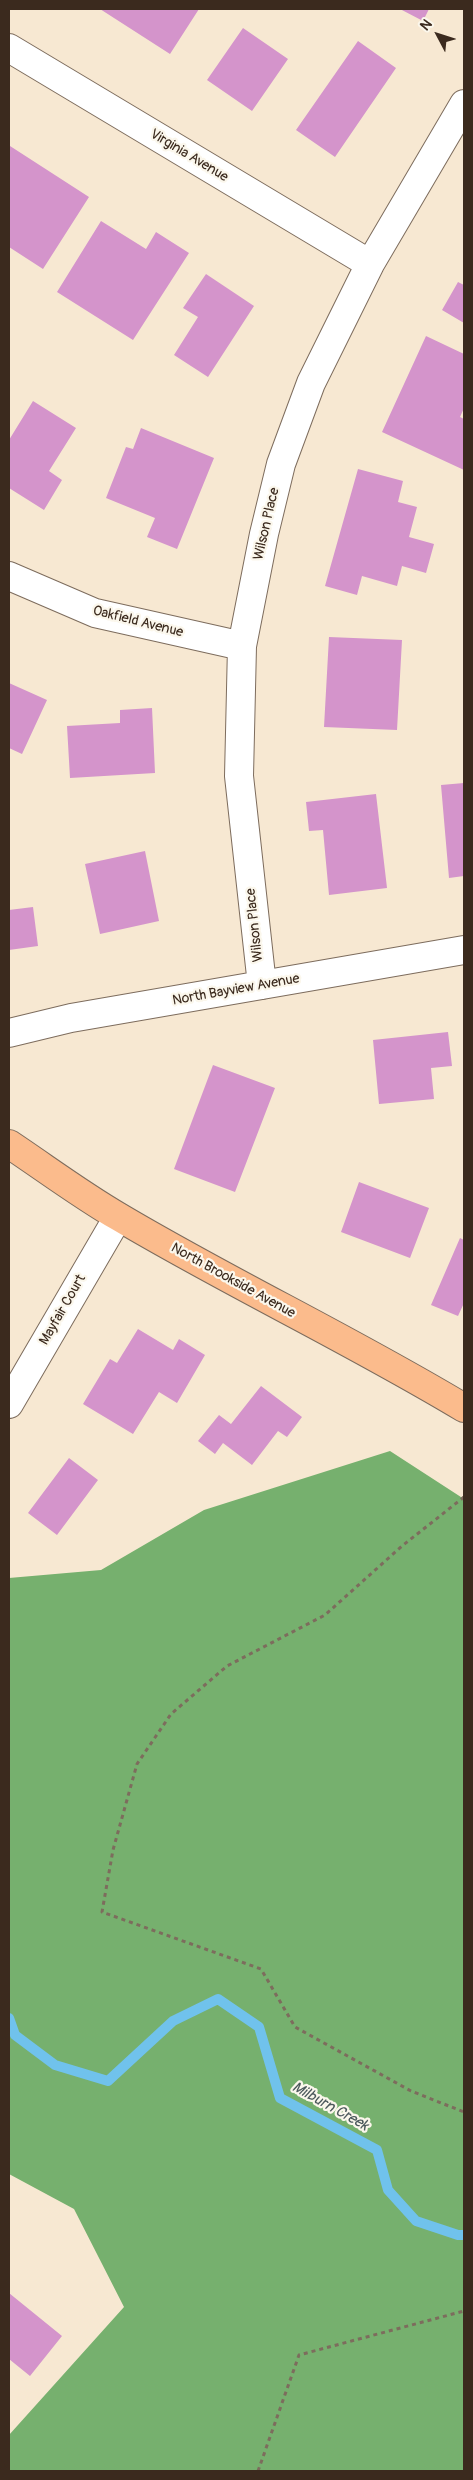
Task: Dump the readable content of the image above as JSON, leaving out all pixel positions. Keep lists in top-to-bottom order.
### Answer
{
  "streets": {
    "main road": ["North Brookside Avenue"],
    "street": [
      "Virginia Avenue",
      "Wilson Place",
      "Oakfield Avenue",
      "North Bayview Avenue",
      "Mayfair Court"
    ]
  },
  "crossings": [
    ["Virginia Avenue", "Wilson Place"],
    ["Wilson Place", "Oakfield Avenue"],
    ["Wilson Place", "North Bayview Avenue"],
    ["North Brookside Avenue", "Mayfair Court"]
  ],
  "water": ["Milburn Creek"],
  "north": "top left"
}
